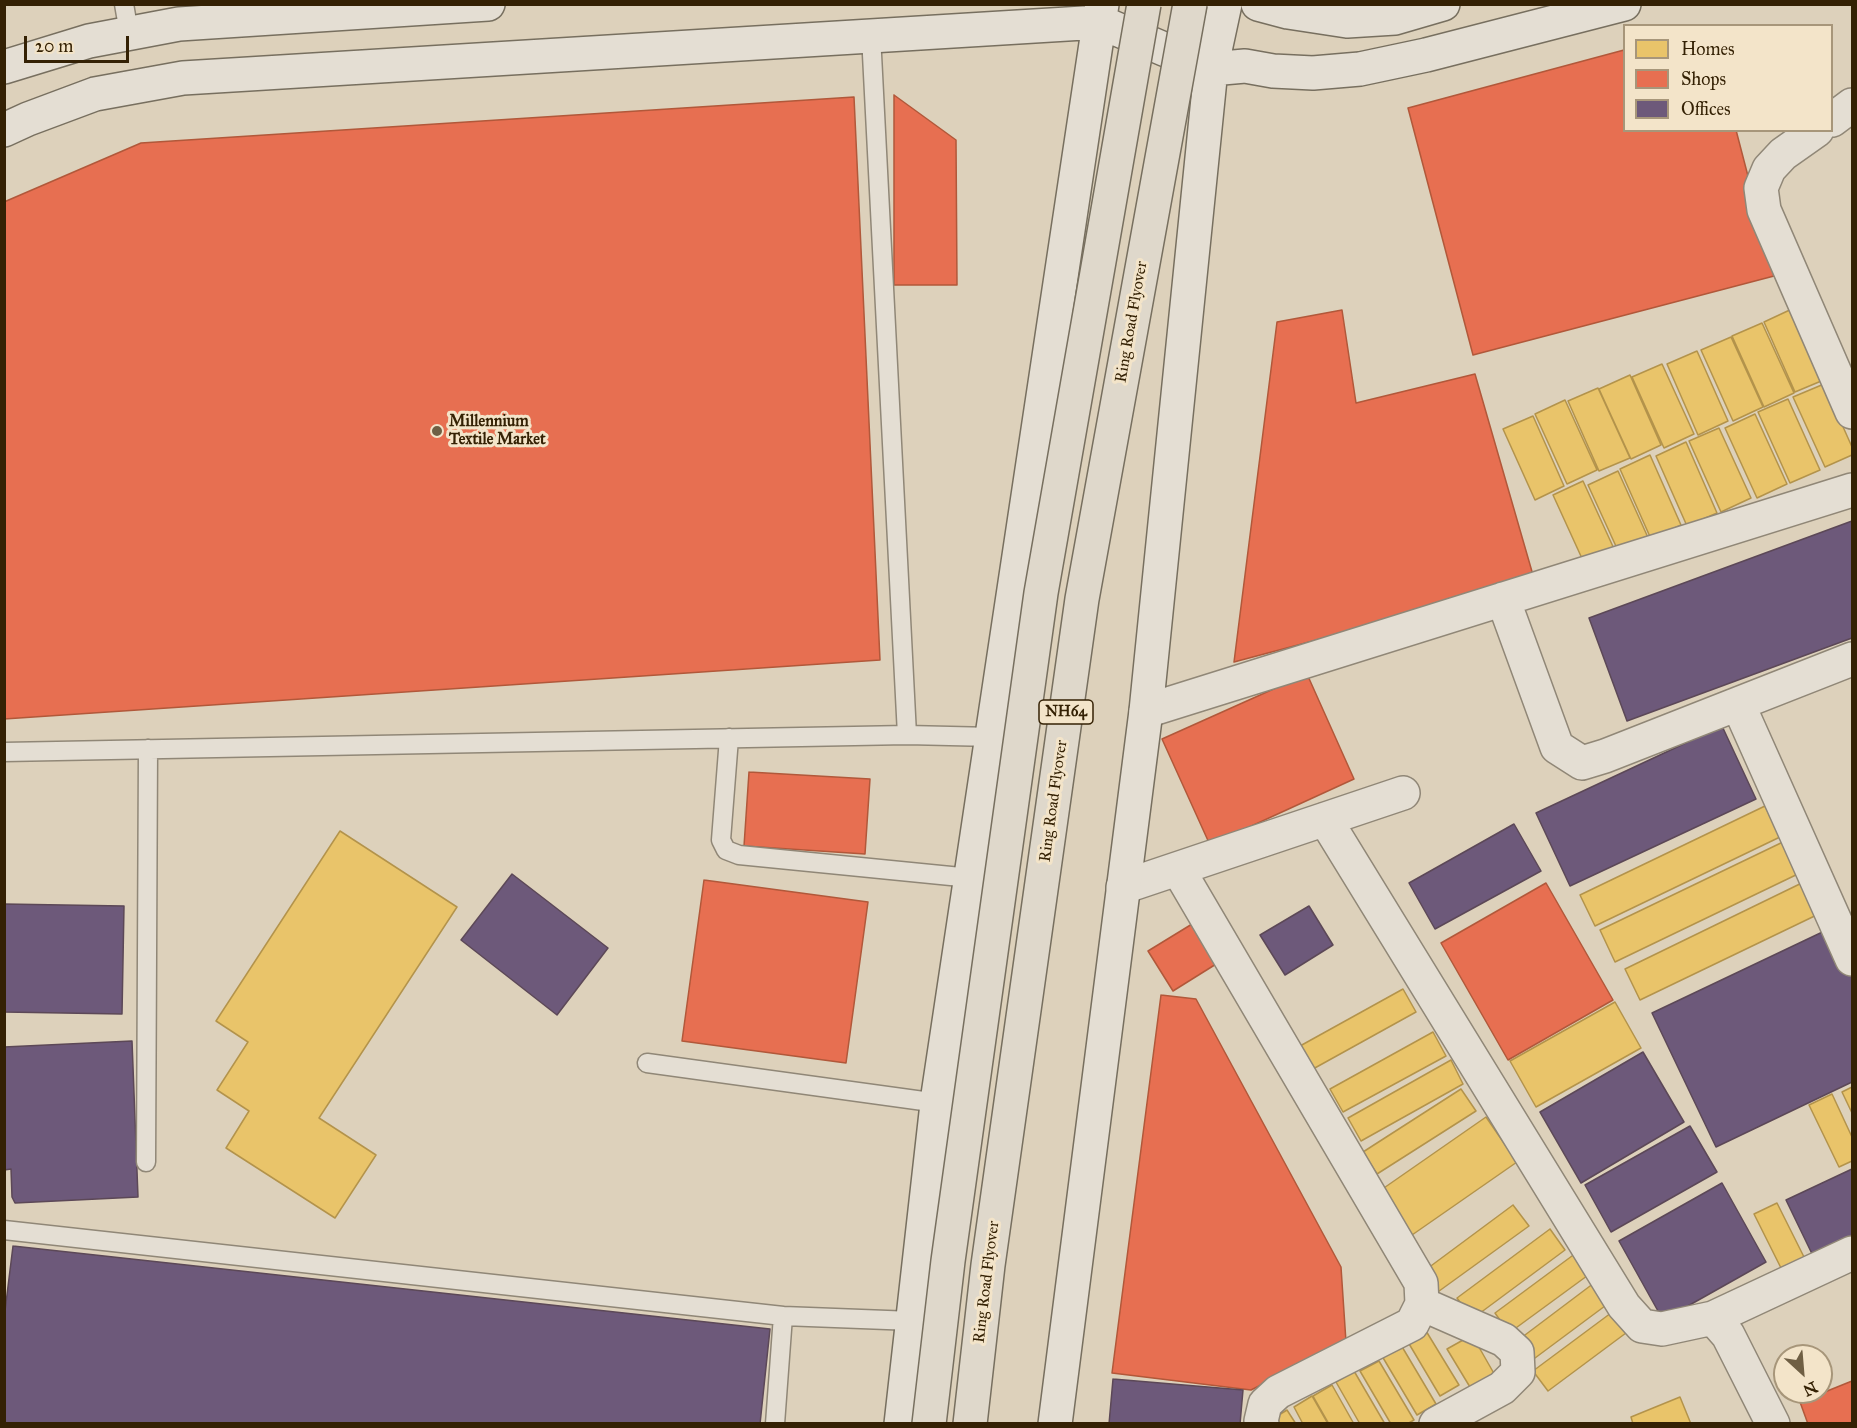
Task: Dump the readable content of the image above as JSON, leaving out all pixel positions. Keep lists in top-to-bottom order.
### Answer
{
  "streets": {
    "highway": ["Ring Road Flyover", "NH64"]
  },
  "places": ["Millennium Textile Market"],
  "legend": ["Homes", "Shops", "Offices"],
  "scale_bar": "20 m",
  "north": "bottom right"
}
